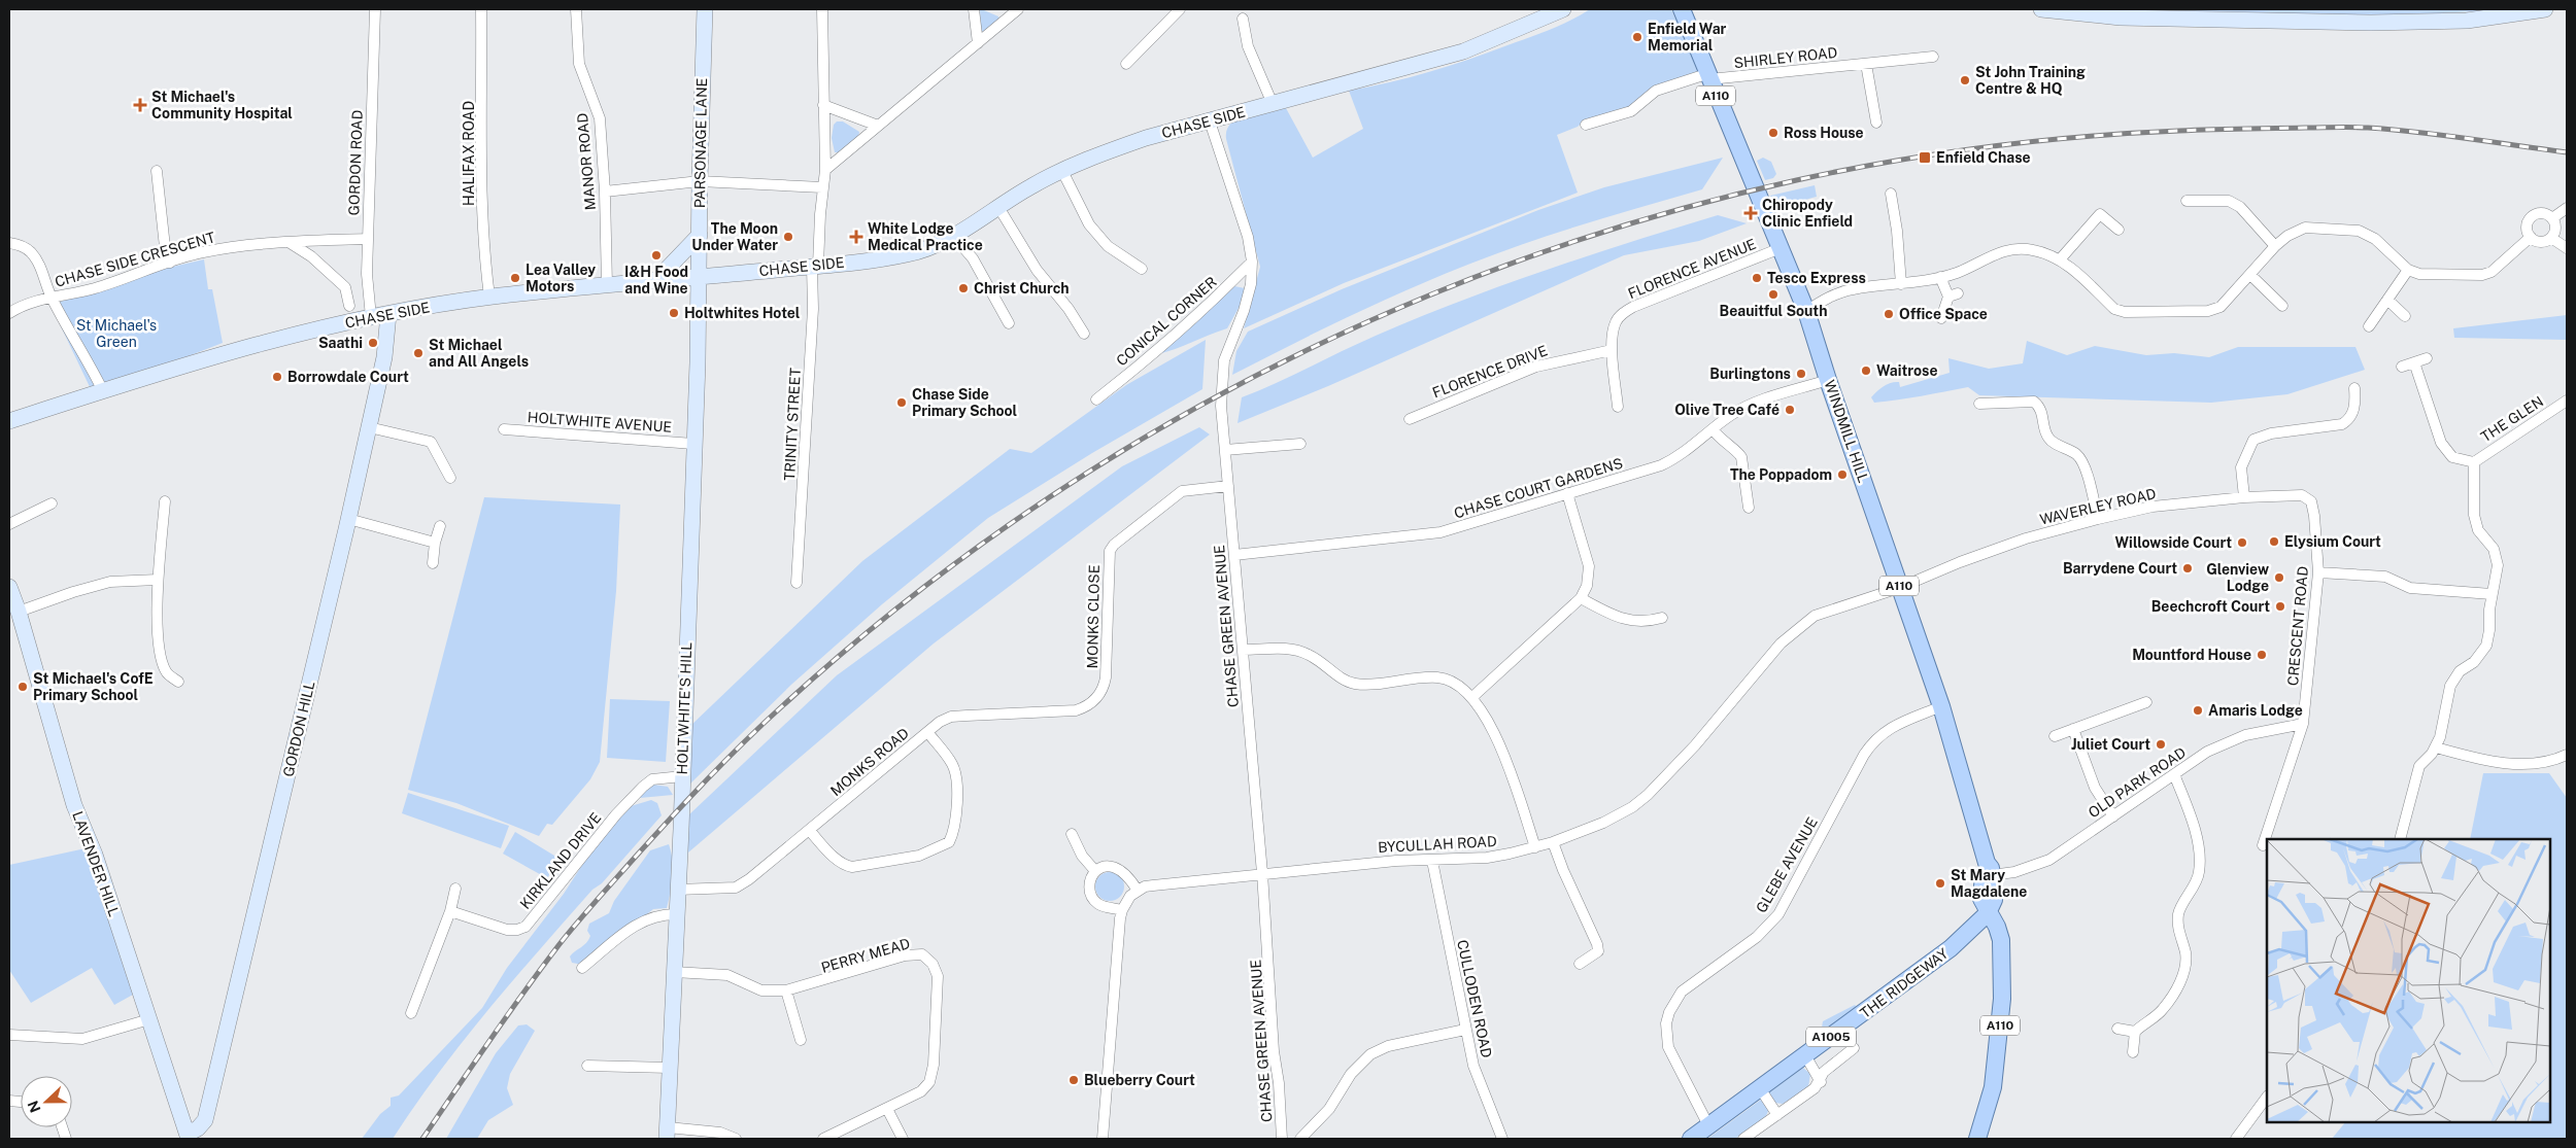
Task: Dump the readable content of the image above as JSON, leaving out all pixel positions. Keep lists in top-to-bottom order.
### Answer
{
  "streets": {
    "main road": [
      "A110",
      "WINDMILL HILL",
      "THE RIDGEWAY",
      "A1005"
    ],
    "street": [
      "SHIRLEY ROAD",
      "CHASE SIDE",
      "PARSONAGE LANE",
      "HALIFAX ROAD",
      "MANOR ROAD",
      "GORDON ROAD",
      "CHASE SIDE CRESCENT",
      "FLORENCE AVENUE",
      "CONICAL CORNER",
      "FLORENCE DRIVE",
      "THE GLEN",
      "HOLTWHITE AVENUE",
      "TRINITY STREET",
      "CHASE COURT GARDENS",
      "WAVERLEY ROAD",
      "MONKS CLOSE",
      "CHASE GREEN AVENUE",
      "CRESCENT ROAD",
      "HOLTWHITE'S HILL",
      "GORDON HILL",
      "MONKS ROAD",
      "OLD PARK ROAD",
      "BYCULLAH ROAD",
      "KIRKLAND DRIVE",
      "LAVENDER HILL",
      "GLEBE AVENUE",
      "PERRY MEAD",
      "CULLODEN ROAD"
    ]
  },
  "crossings": [
    ["SHIRLEY ROAD", "WINDMILL HILL"],
    ["A110", "WINDMILL HILL"],
    ["A110", "THE RIDGEWAY"],
    ["CHASE SIDE", "PARSONAGE LANE"],
    ["CHASE SIDE", "HALIFAX ROAD"],
    ["CHASE SIDE", "MANOR ROAD"],
    ["CHASE SIDE", "GORDON ROAD"],
    ["CHASE SIDE", "TRINITY STREET"],
    ["CHASE SIDE", "CHASE GREEN AVENUE"],
    ["CHASE SIDE", "HOLTWHITE'S HILL"],
    ["CHASE SIDE", "GORDON HILL"],
    ["PARSONAGE LANE", "HOLTWHITE'S HILL"],
    ["GORDON ROAD", "CHASE SIDE CRESCENT"],
    ["FLORENCE AVENUE", "FLORENCE DRIVE"],
    ["FLORENCE AVENUE", "WINDMILL HILL"],
    ["CONICAL CORNER", "CHASE GREEN AVENUE"],
    ["HOLTWHITE AVENUE", "HOLTWHITE'S HILL"],
    ["WINDMILL HILL", "CHASE COURT GARDENS"],
    ["WINDMILL HILL", "WAVERLEY ROAD"],
    ["WINDMILL HILL", "OLD PARK ROAD"],
    ["WINDMILL HILL", "BYCULLAH ROAD"],
    ["WINDMILL HILL", "GLEBE AVENUE"],
    ["WINDMILL HILL", "THE RIDGEWAY"],
    ["CHASE COURT GARDENS", "CHASE GREEN AVENUE"],
    ["WAVERLEY ROAD", "CRESCENT ROAD"],
    ["WAVERLEY ROAD", "BYCULLAH ROAD"],
    ["MONKS CLOSE", "CHASE GREEN AVENUE"],
    ["MONKS CLOSE", "MONKS ROAD"],
    ["CHASE GREEN AVENUE", "BYCULLAH ROAD"],
    ["CRESCENT ROAD", "OLD PARK ROAD"],
    ["HOLTWHITE'S HILL", "MONKS ROAD"],
    ["HOLTWHITE'S HILL", "KIRKLAND DRIVE"],
    ["HOLTWHITE'S HILL", "PERRY MEAD"],
    ["GORDON HILL", "LAVENDER HILL"],
    ["BYCULLAH ROAD", "CULLODEN ROAD"],
    ["GLEBE AVENUE", "THE RIDGEWAY"]
  ],
  "parks": ["St Michael's Green"],
  "places": {
    "other": [
      "Enfield War Memorial",
      "St John Training Centre & HQ",
      "Ross House",
      "The Moon Under Water",
      "I&H Food and Wine",
      "Lea Valley Motors",
      "Tesco Express",
      "Christ Church",
      "Beauitful South",
      "Holtwhites Hotel",
      "Office Space",
      "Saathi",
      "St Michael and All Angels",
      "Waitrose",
      "Burlingtons",
      "Borrowdale Court",
      "Chase Side Primary School",
      "Olive Tree Café",
      "The Poppadom",
      "Elysium Court",
      "Willowside Court",
      "Barrydene Court",
      "Glenview Lodge",
      "Beechcroft Court",
      "Mountford House",
      "St Michael's CofE Primary School",
      "Amaris Lodge",
      "Juliet Court",
      "St Mary Magdalene",
      "Blueberry Court"
    ],
    "health": ["St Michael's Community Hospital", "Chiropody Clinic Enfield", "White Lodge Medical Practice"],
    "transit": ["Enfield Chase"]
  },
  "north": "left"
}
